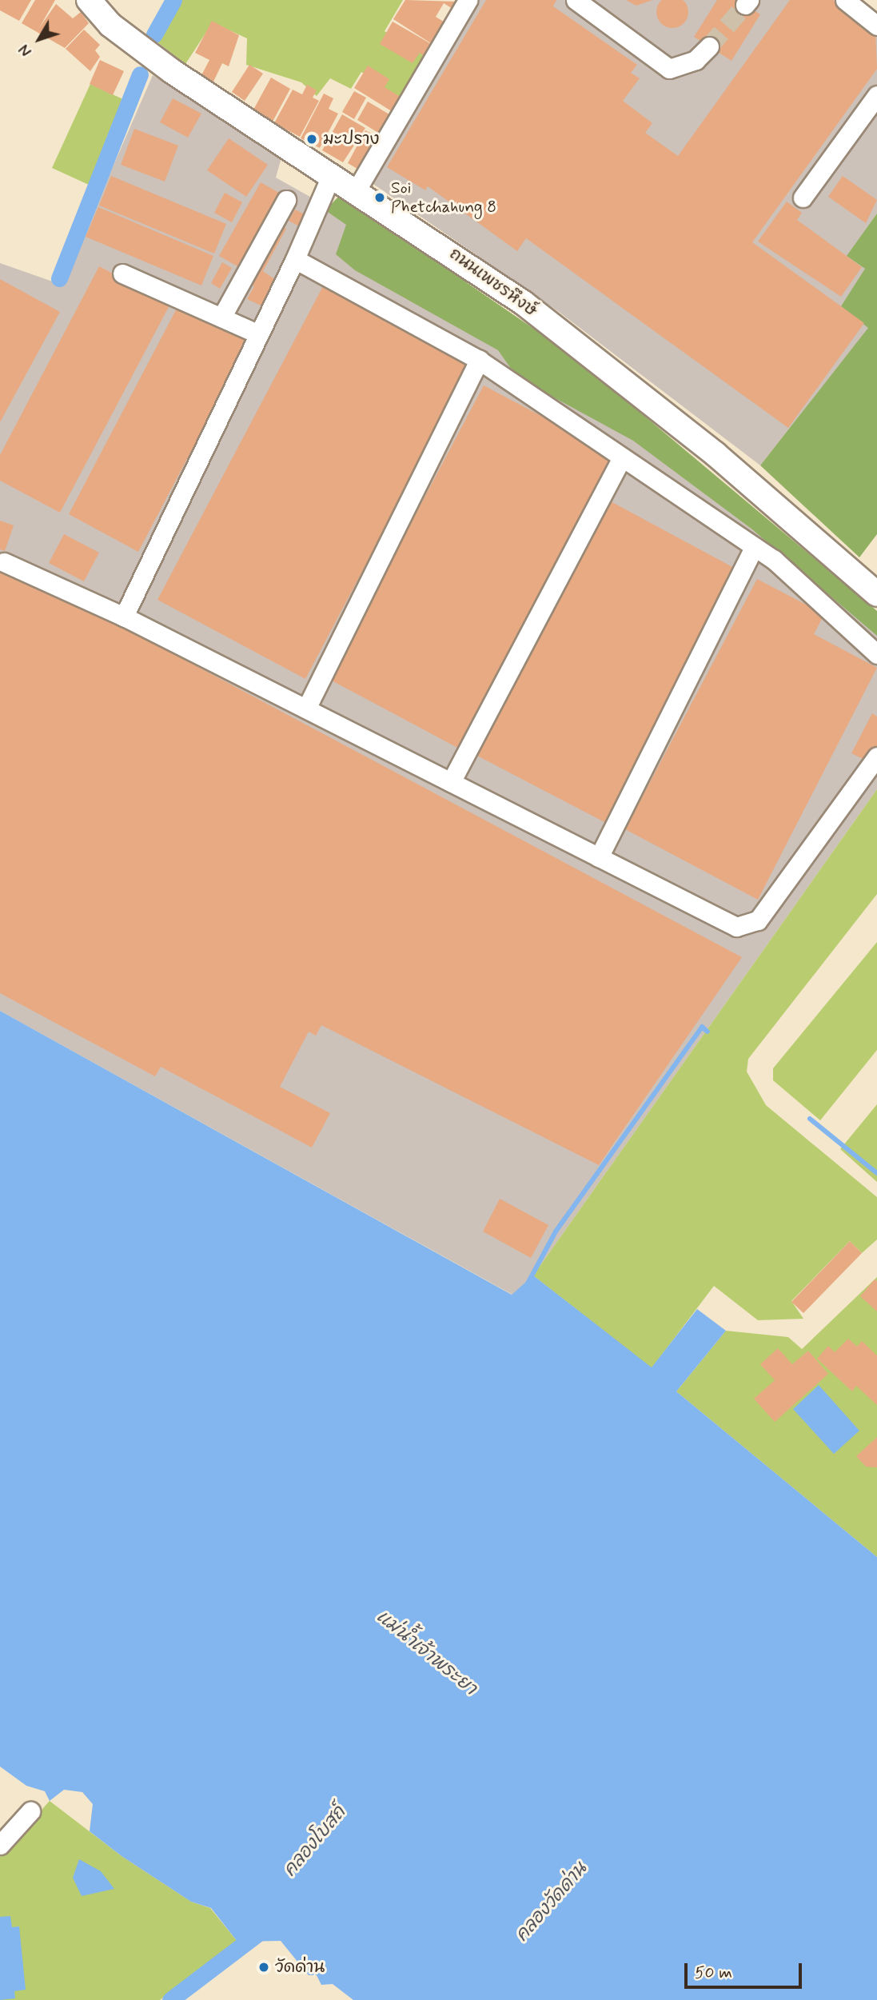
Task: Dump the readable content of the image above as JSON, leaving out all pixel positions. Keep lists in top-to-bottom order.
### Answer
{
  "streets": {
    "main road": ["ถนนเพชรหึงษ์"]
  },
  "water": ["แม่น้ำเจ้าพระยา", "คลองโบสถ์", "คลองวัดด่าน"],
  "places": ["มะปราง", "Soi Phetchahung 8", "วัดด่าน"],
  "scale_bar": "50 m",
  "north": "bottom left"
}
